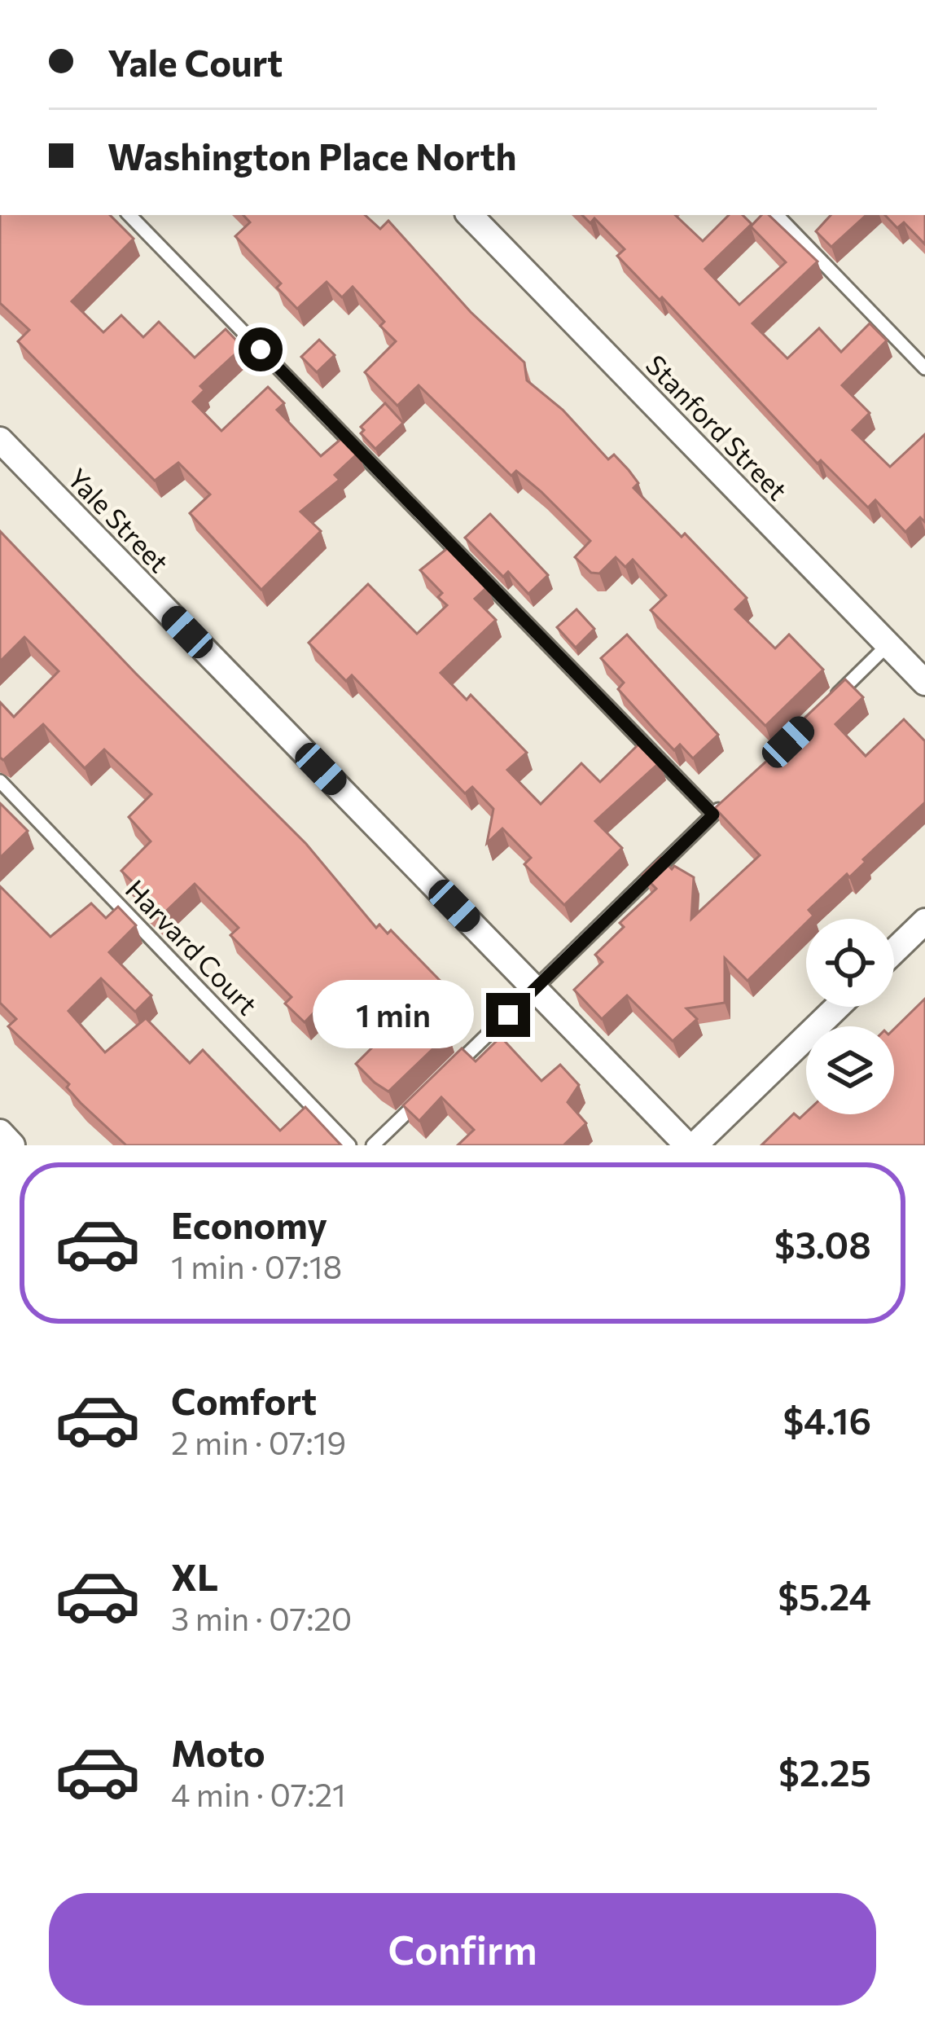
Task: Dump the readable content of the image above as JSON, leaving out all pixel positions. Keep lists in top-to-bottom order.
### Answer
{
  "streets": {
    "street": ["Stanford Street", "Yale Street"],
    "lane": ["Harvard Court"]
  },
  "page": {
    "banner": ["Yale Court", "Washington Place North"],
    "bubble": "1 min",
    "list": [
      {
        "name": "Economy",
        "note": "1 min · 07:18",
        "value": "$3.08"
      },
      {
        "name": "Comfort",
        "note": "2 min · 07:19",
        "value": "$4.16"
      },
      {
        "name": "XL",
        "note": "3 min · 07:20",
        "value": "$5.24"
      },
      {
        "name": "Moto",
        "note": "4 min · 07:21",
        "value": "$2.25"
      }
    ],
    "buttons": "Confirm"
  }
}
